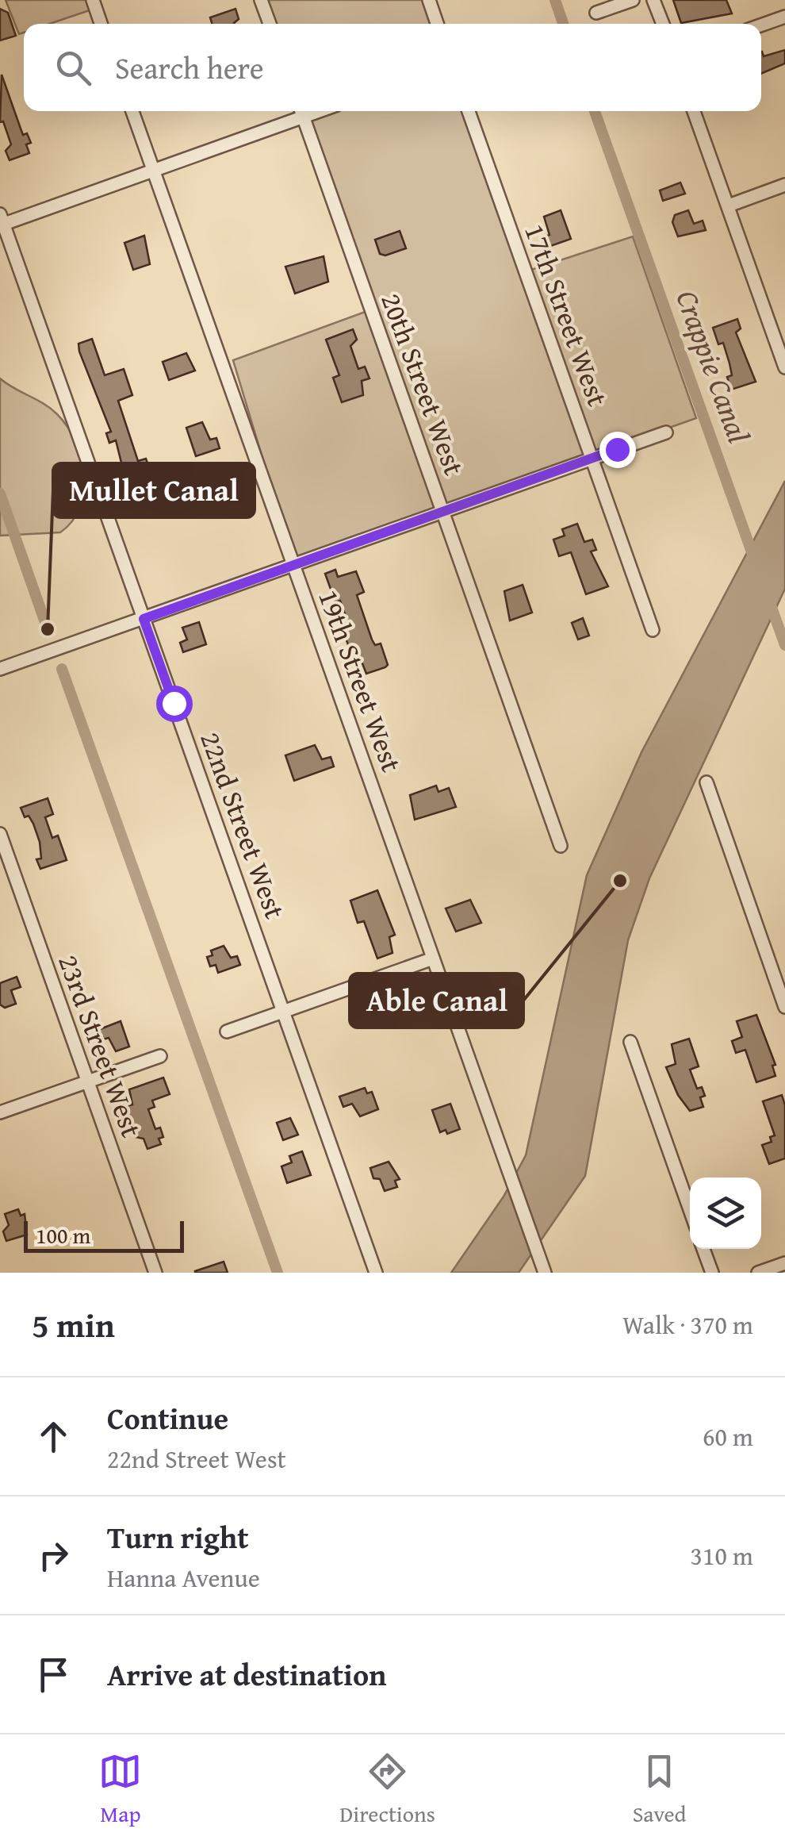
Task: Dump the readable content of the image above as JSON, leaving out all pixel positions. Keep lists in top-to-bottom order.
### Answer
{
  "streets": {
    "street": [
      "17th Street West",
      "20th Street West",
      "19th Street West",
      "22nd Street West",
      "23rd Street West"
    ]
  },
  "water": ["Crappie Canal"],
  "places": ["Mullet Canal", "Able Canal"],
  "scale_bar": "100 m",
  "page": {
    "search": "Search here",
    "scale": "100 m",
    "heading": ["5 min", "Walk · 370 m"],
    "list": [
      ["Continue", "22nd Street West", "60 m"],
      ["Turn right", "Hanna Avenue", "310 m"],
      "Arrive at destination"
    ],
    "nav": ["Map", "Directions", "Saved"]
  }
}
